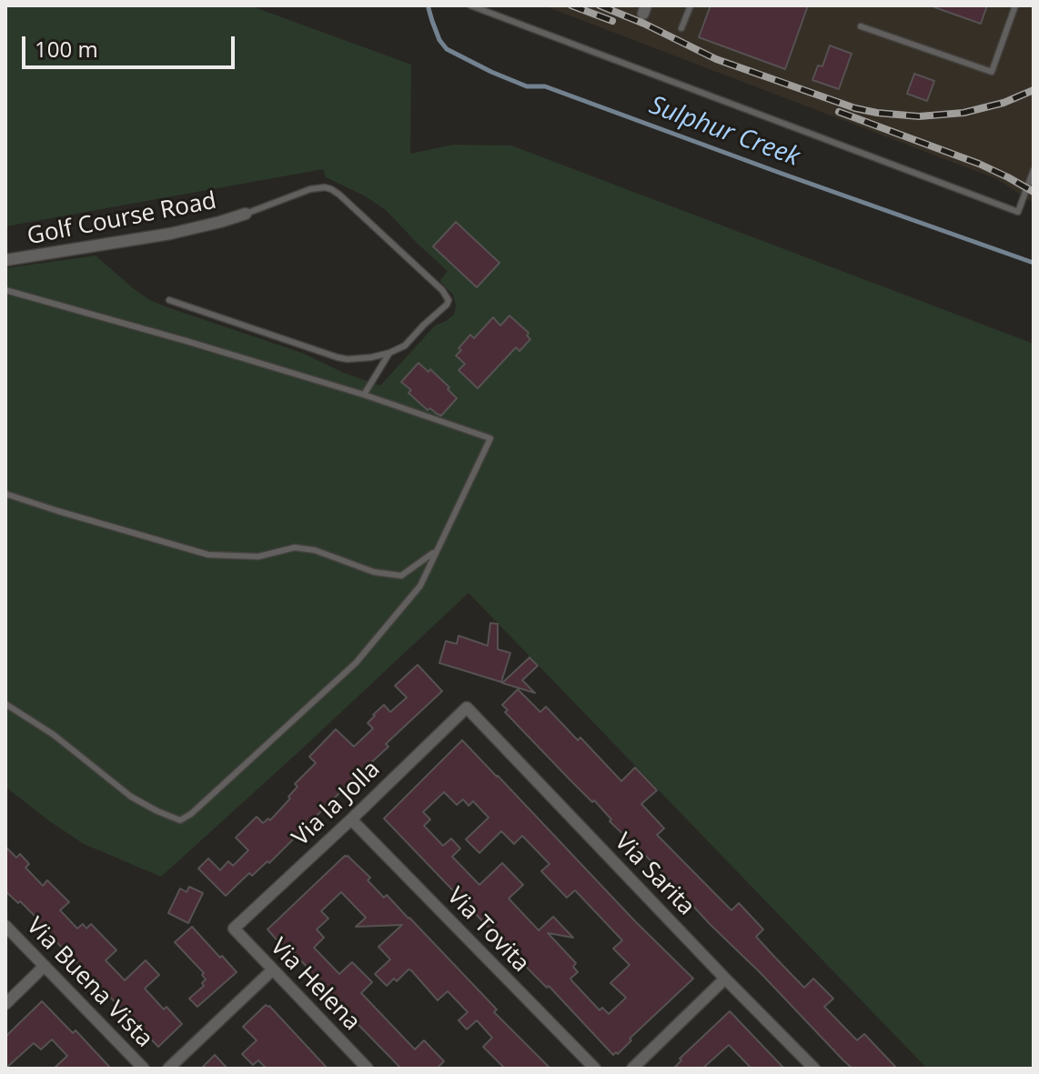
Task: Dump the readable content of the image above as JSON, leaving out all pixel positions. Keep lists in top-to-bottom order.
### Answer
{
  "streets": {
    "street": [
      "Golf Course Road",
      "Via la Jolla",
      "Via Sarita",
      "Via Tovita",
      "Via Buena Vista",
      "Via Helena"
    ]
  },
  "crossings": [
    ["Via la Jolla", "Via Sarita"],
    ["Via la Jolla", "Via Tovita"],
    ["Via la Jolla", "Via Helena"]
  ],
  "water": ["Sulphur Creek"],
  "scale_bar": "100 m"
}
